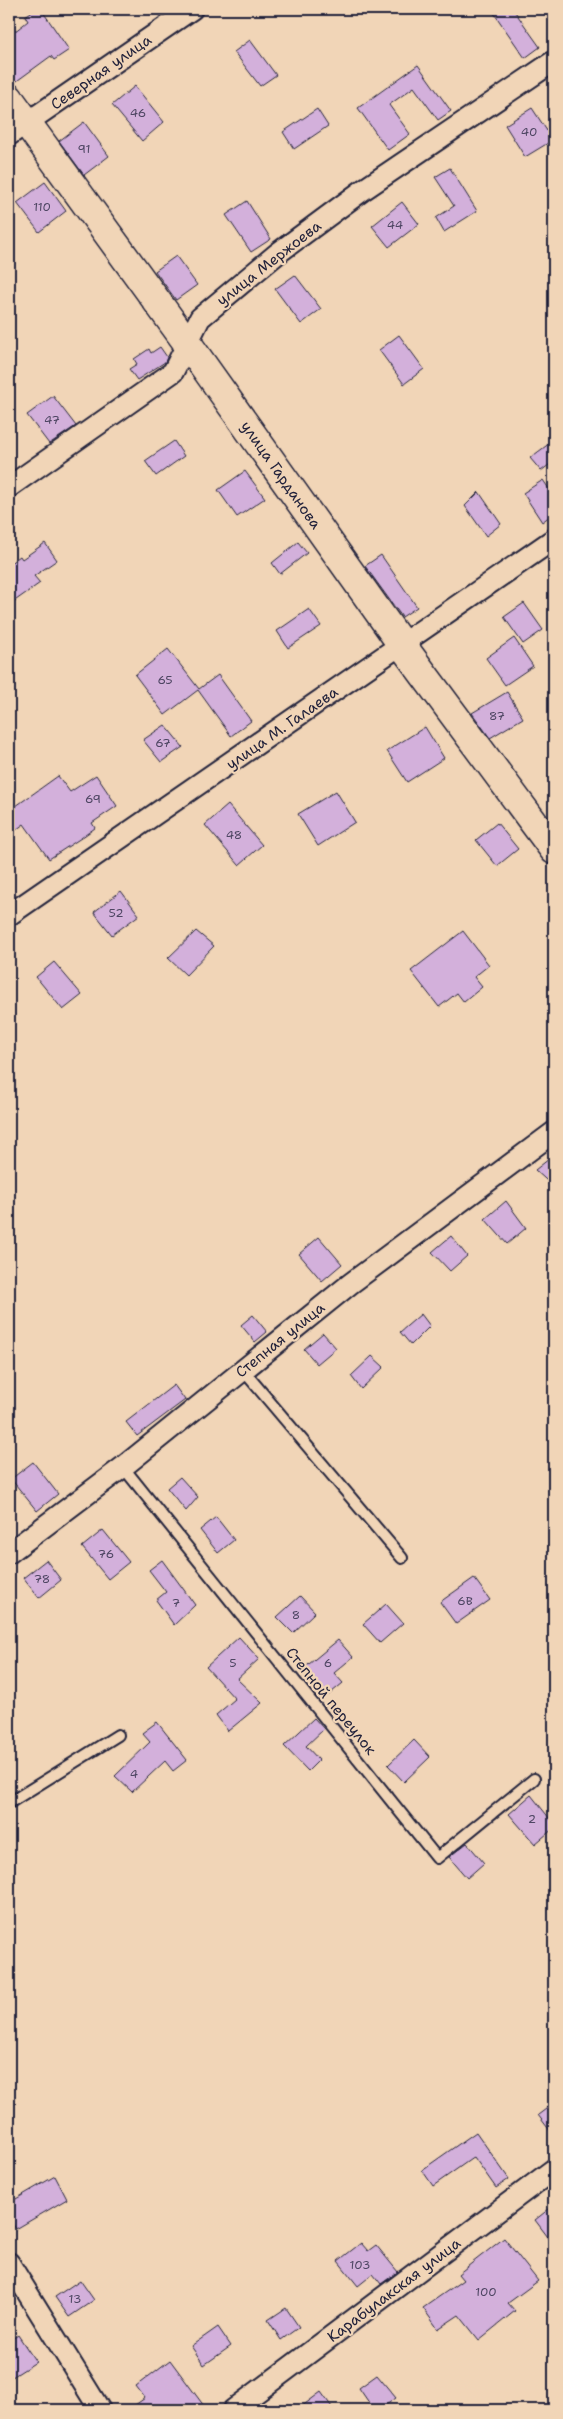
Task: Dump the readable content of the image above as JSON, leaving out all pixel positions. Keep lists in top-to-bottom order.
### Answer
{
  "streets": {
    "street": [
      "Северная улица",
      "улица Мержоева",
      "улица Гарданова",
      "улица М. Галаева",
      "Степная улица",
      "Карабулакская улица"
    ],
    "lane": ["Степной переулок"]
  },
  "crossings": [
    ["Северная улица", "улица Гарданова"],
    ["улица Мержоева", "улица Гарданова"],
    ["улица Гарданова", "улица М. Галаева"],
    ["Степная улица", "Степной переулок"]
  ],
  "house_numbers": [
    "46",
    "40",
    "91",
    "110",
    "44",
    "47",
    "65",
    "87",
    "67",
    "69",
    "48",
    "52",
    "76",
    "78",
    "6В",
    "7",
    "8",
    "5",
    "6",
    "4",
    "2",
    "103",
    "100",
    "13"
  ]
}
